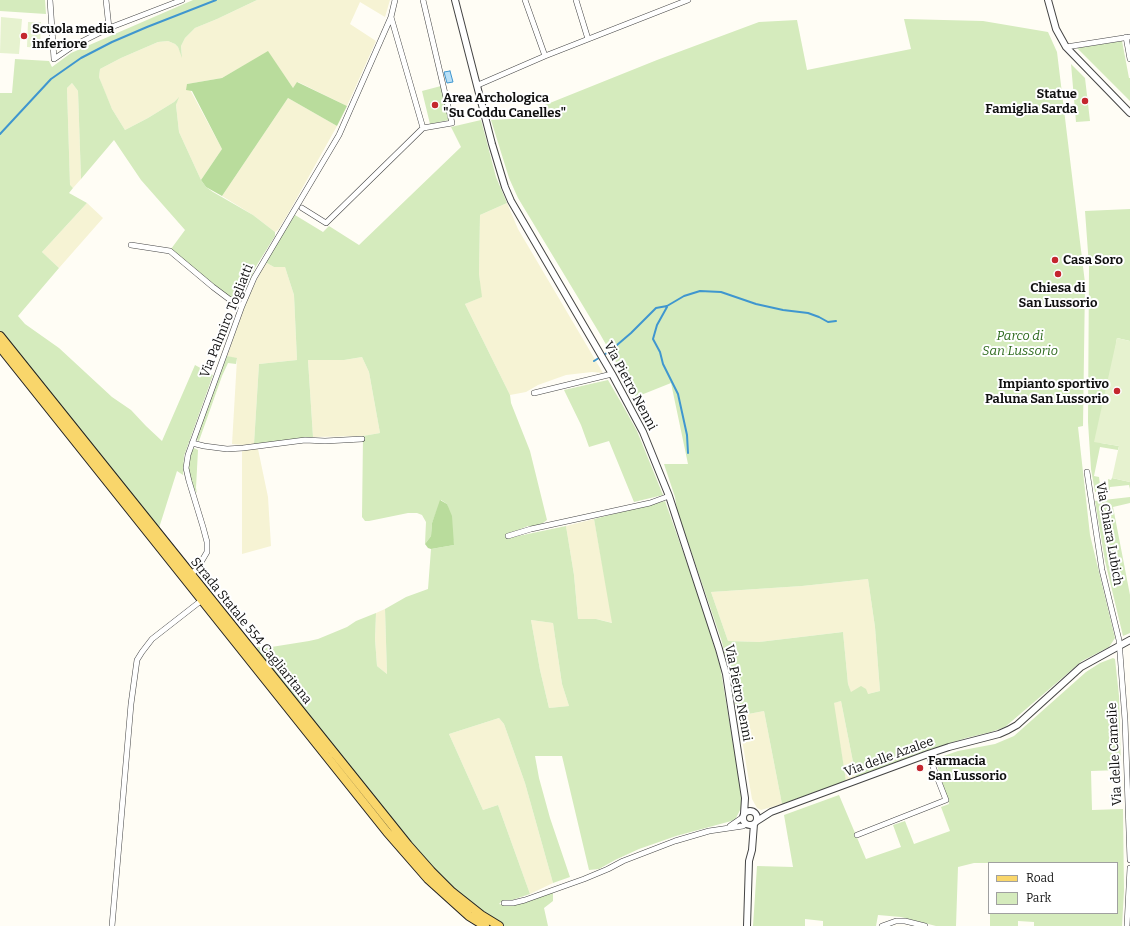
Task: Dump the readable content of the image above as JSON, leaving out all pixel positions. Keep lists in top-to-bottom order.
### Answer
{
  "streets": {
    "main road": ["Strada Statale 554 Cagliaritana"],
    "street": [
      "Via Palmiro Togliatti",
      "Via Pietro Nenni",
      "Via Chiara Lubich",
      "Via delle Camelie",
      "Via delle Azalee"
    ]
  },
  "crossings": [
    ["Via Palmiro Togliatti", "Strada Statale 554 Cagliaritana"],
    ["Via Pietro Nenni", "Via delle Azalee"],
    ["Via Chiara Lubich", "Via delle Camelie"],
    ["Via Chiara Lubich", "Via delle Azalee"],
    ["Via delle Camelie", "Via delle Azalee"]
  ],
  "parks": ["Parco di San Lussorio"],
  "places": [
    "Scuola media inferiore",
    "Statue Famiglia Sarda",
    "Area Archologica \"Su Coddu Canelles\"",
    "Casa Soro",
    "Chiesa di San Lussorio",
    "Impianto sportivo Paluna San Lussorio",
    "Farmacia San Lussorio"
  ],
  "legend": ["Road", "Park"]
}
